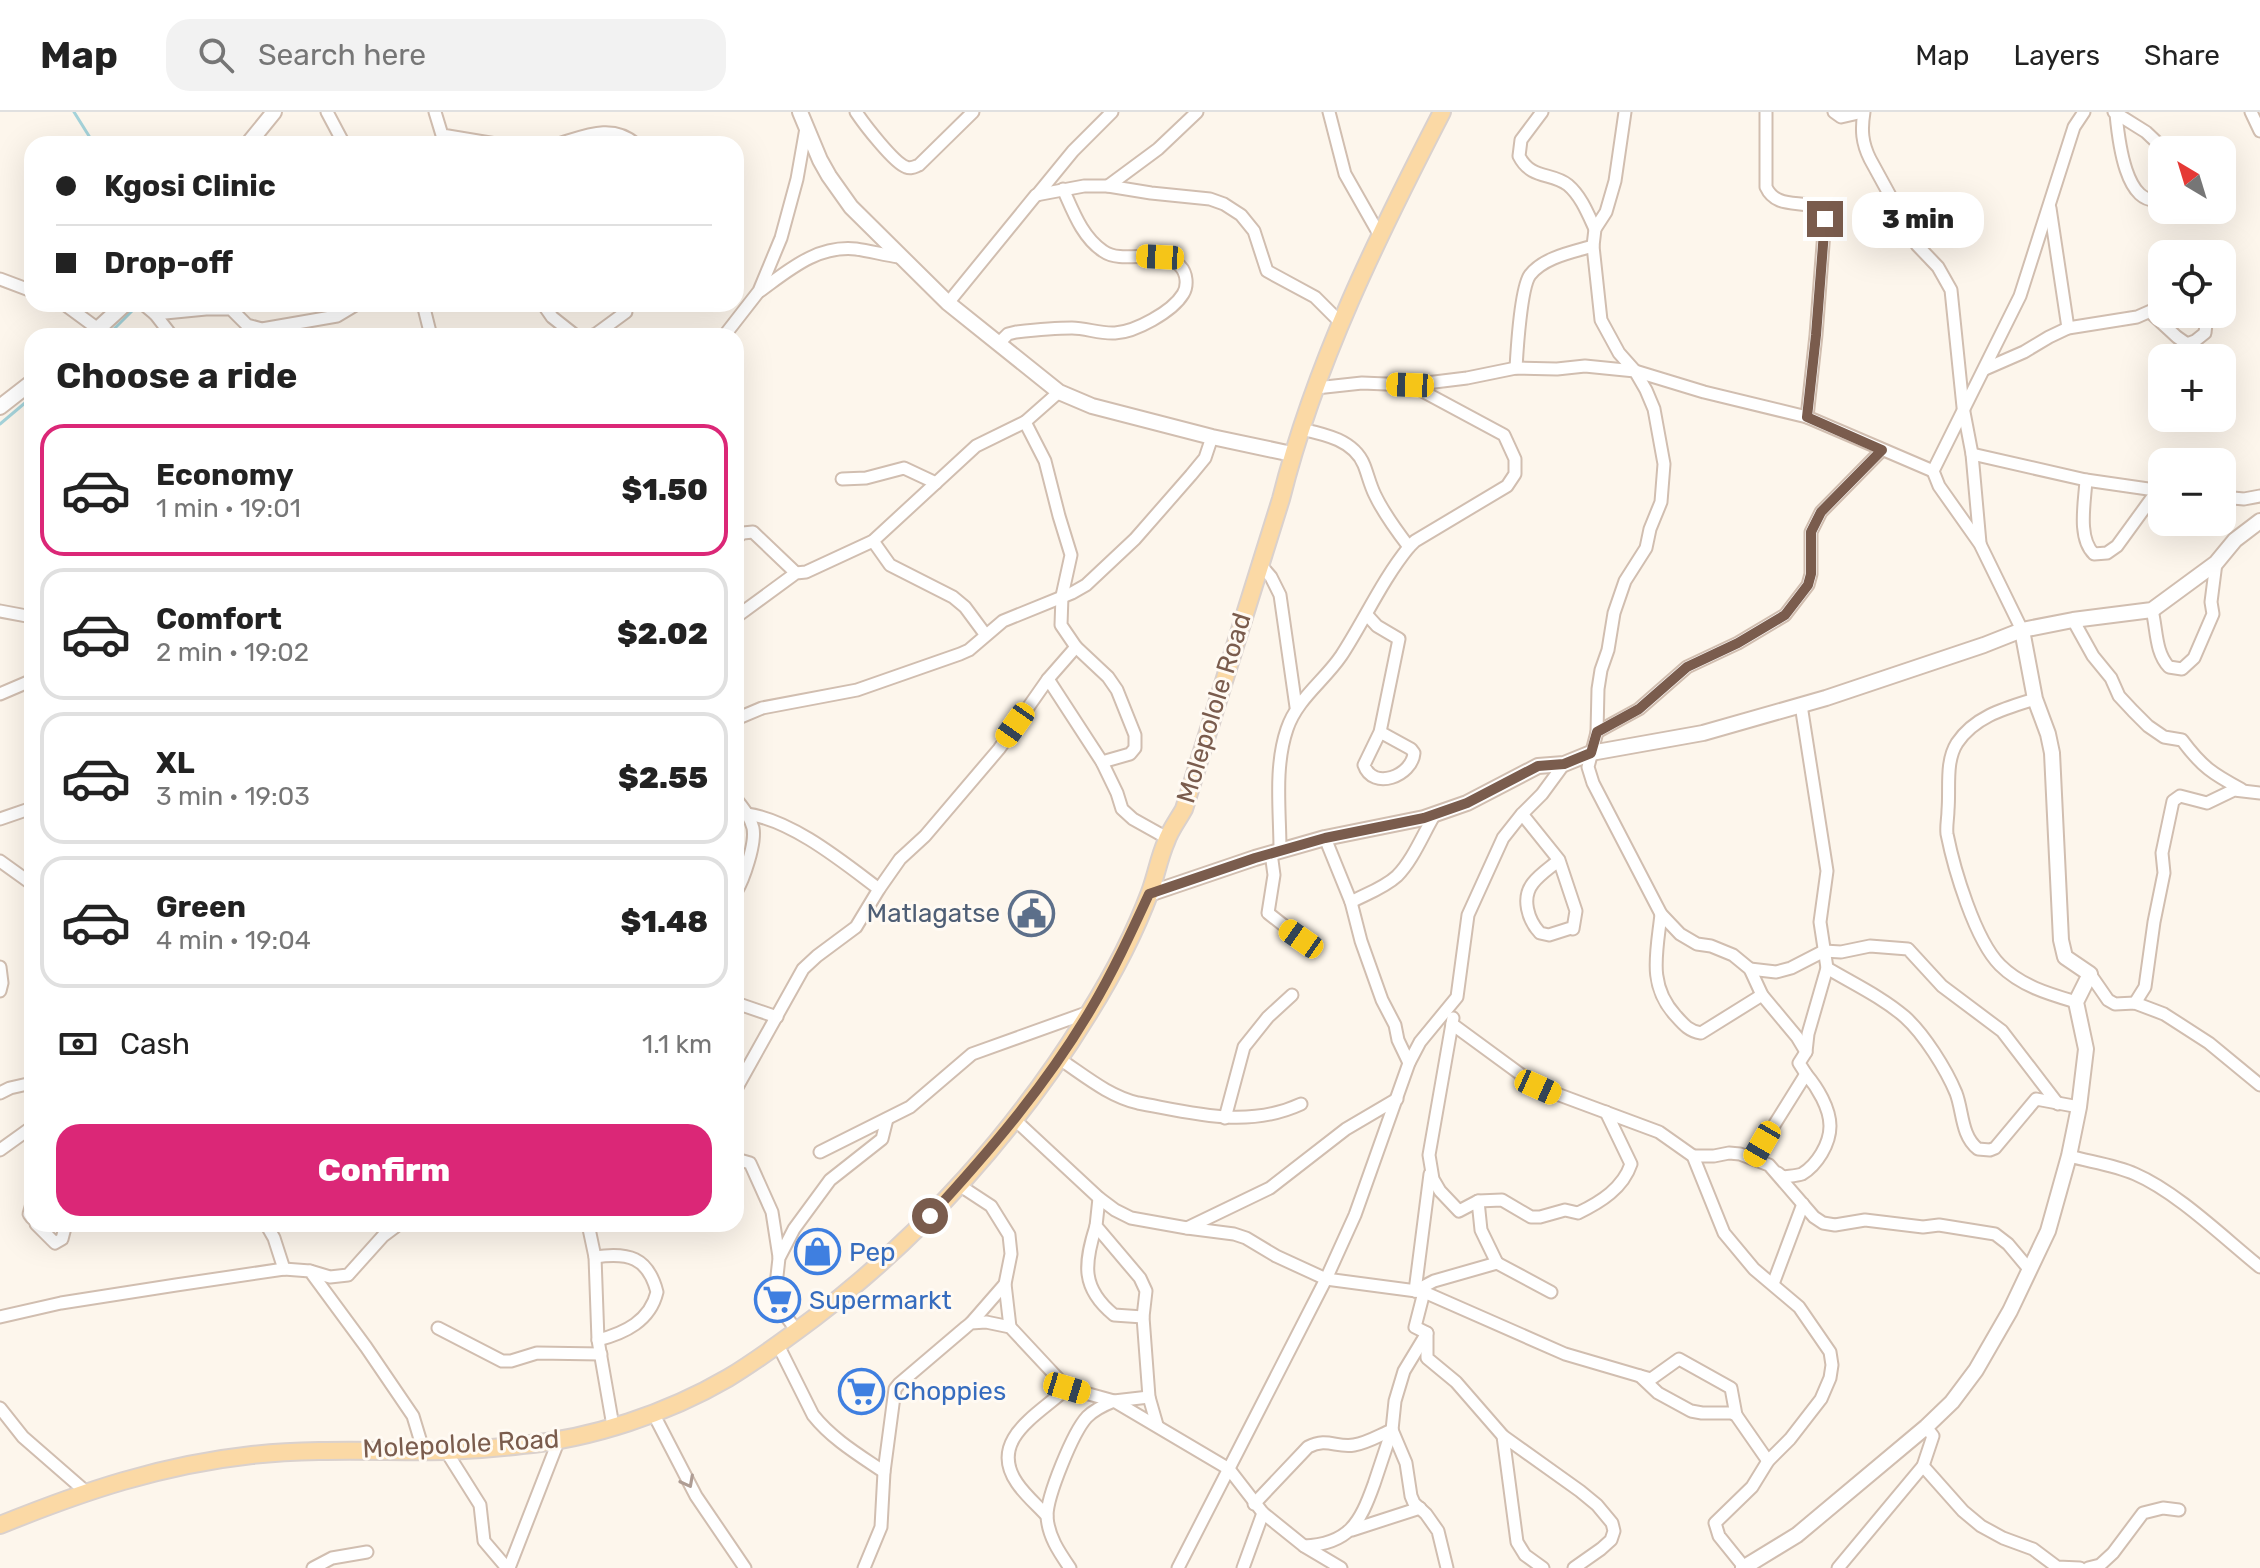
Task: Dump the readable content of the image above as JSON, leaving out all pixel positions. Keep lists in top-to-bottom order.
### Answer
{
  "streets": {
    "main road": ["Molepolole Road"]
  },
  "places": {
    "public building": ["Matlagatse"],
    "shop": ["Pep"],
    "supermarket": ["Supermarkt", "Choppies"]
  },
  "north": "top left",
  "page": {
    "header": "Map",
    "search": "Search here",
    "nav": ["Map", "Layers", "Share"],
    "map_buttons": ["+", "−"],
    "banner": ["Kgosi Clinic", "Drop-off"],
    "bubble": "3 min",
    "heading": "Choose a ride",
    "list": [
      {
        "name": "Economy",
        "note": "1 min · 19:01",
        "value": "$1.50"
      },
      {
        "name": "Comfort",
        "note": "2 min · 19:02",
        "value": "$2.02"
      },
      {
        "name": "XL",
        "note": "3 min · 19:03",
        "value": "$2.55"
      },
      {
        "name": "Green",
        "note": "4 min · 19:04",
        "value": "$1.48"
      }
    ],
    "pay": ["Cash", "1.1 km"],
    "buttons": "Confirm"
  }
}
